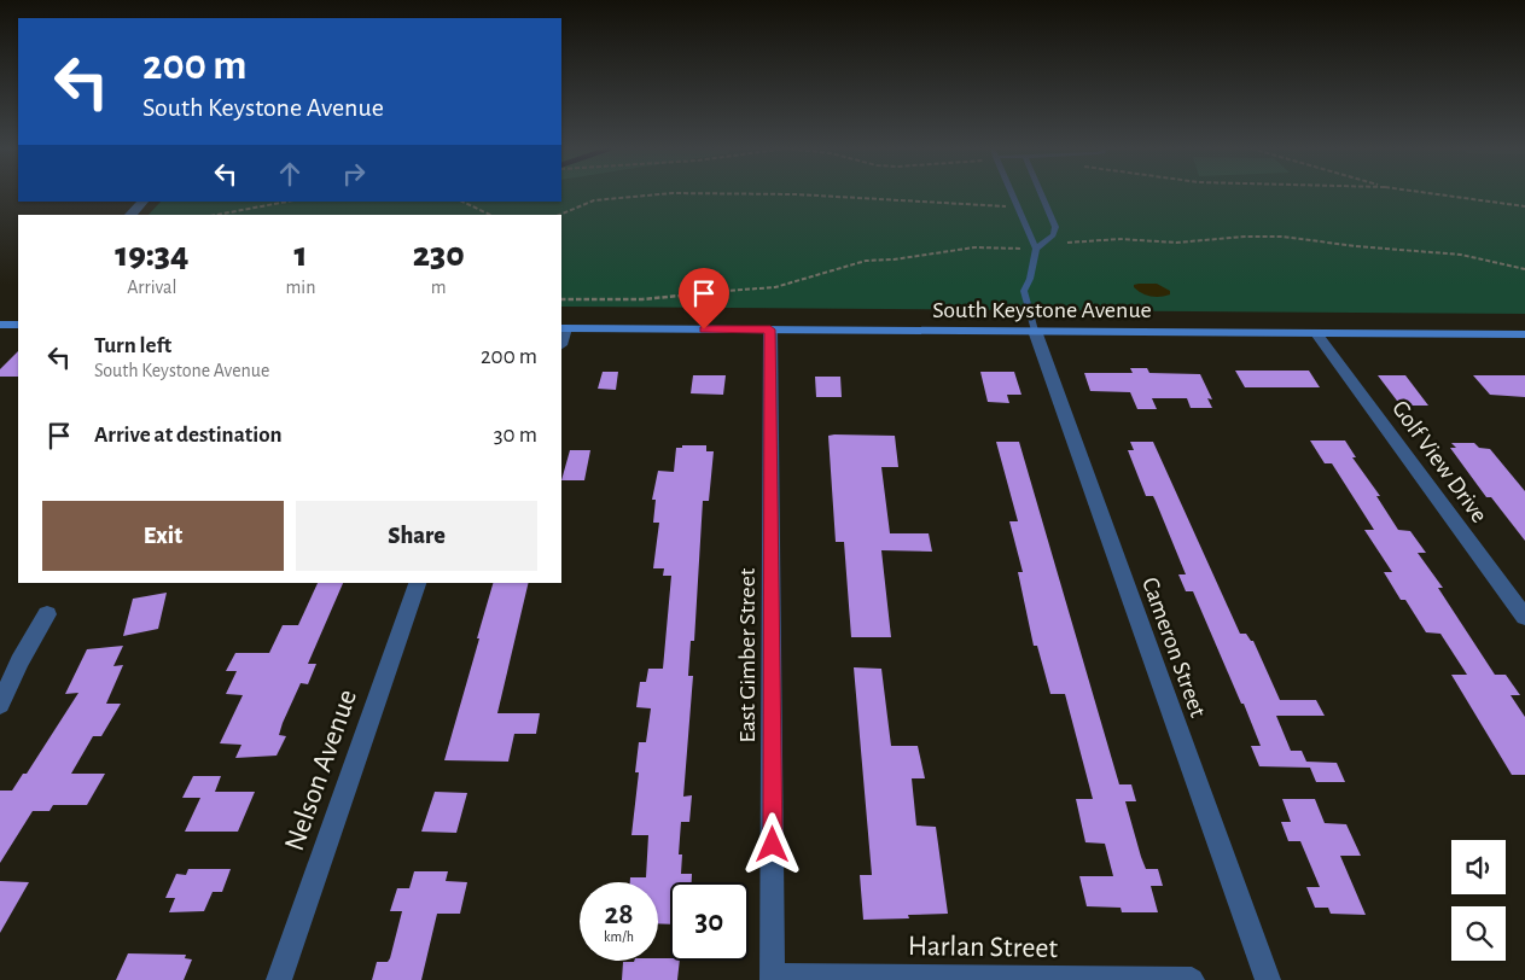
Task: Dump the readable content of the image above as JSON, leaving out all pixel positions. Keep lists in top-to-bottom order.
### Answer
{
  "streets": {
    "main road": ["South Keystone Avenue"],
    "street": [
      "Golf View Drive",
      "Cameron Street",
      "East Gimber Street",
      "Nelson Avenue",
      "Harlan Street"
    ]
  },
  "crossings": [
    ["South Keystone Avenue", "Golf View Drive"],
    ["South Keystone Avenue", "Cameron Street"],
    ["South Keystone Avenue", "East Gimber Street"],
    ["East Gimber Street", "Harlan Street"]
  ],
  "page": {
    "turn": ["200 m", "South Keystone Avenue"],
    "eta": [
      "19:34",
      "Arrival",
      "1",
      "min",
      "230",
      "m"
    ],
    "list": [
      {
        "name": "Turn left",
        "note": "South Keystone Avenue",
        "value": "200 m"
      },
      {
        "name": "Arrive at destination",
        "value": "30 m"
      }
    ],
    "buttons": ["Exit", "Share"],
    "speed": "28 km/h",
    "limit": "30"
  }
}
